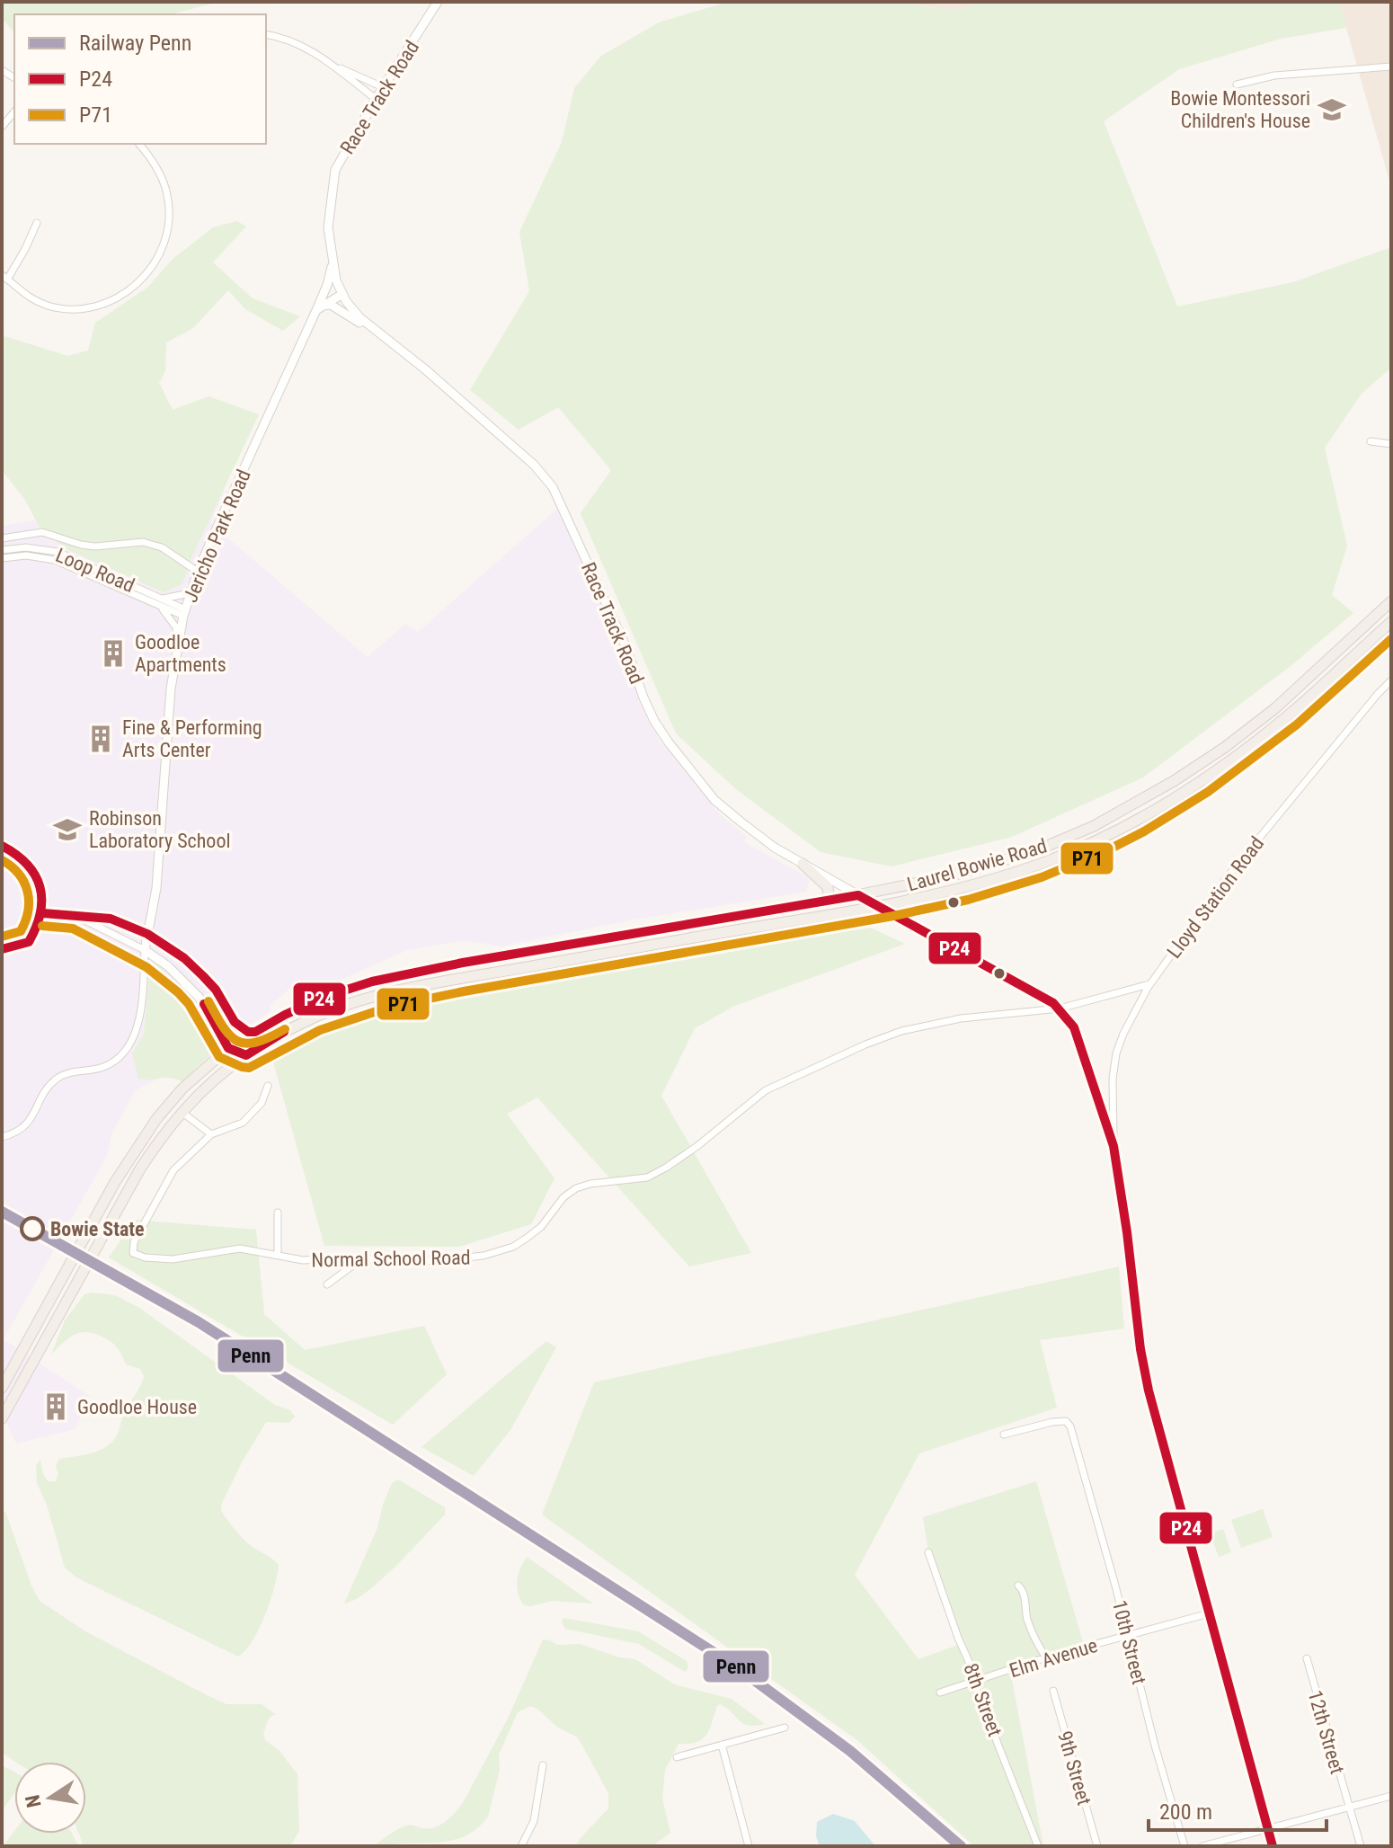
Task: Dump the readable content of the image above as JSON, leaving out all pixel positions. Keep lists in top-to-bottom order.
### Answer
{
  "streets": {
    "main road": ["Race Track Road", "Laurel Bowie Road"],
    "street": [
      "Jericho Park Road",
      "Loop Road",
      "Lloyd Station Road",
      "Normal School Road",
      "10th Street",
      "Elm Avenue",
      "8th Street",
      "12th Street",
      "9th Street"
    ]
  },
  "crossings": [
    ["Race Track Road", "Jericho Park Road"],
    ["Race Track Road", "Laurel Bowie Road"],
    ["Race Track Road", "Lloyd Station Road"],
    ["Race Track Road", "Normal School Road"],
    ["Race Track Road", "Elm Avenue"],
    ["Jericho Park Road", "Loop Road"],
    ["Lloyd Station Road", "Normal School Road"],
    ["10th Street", "Elm Avenue"],
    ["Elm Avenue", "8th Street"]
  ],
  "places": {
    "school or university": ["Bowie Montessori Children's House", "Robinson Laboratory School"],
    "building": ["Goodloe Apartments", "Fine & Performing Arts Center", "Goodloe House"],
    "other": ["Bowie State"]
  },
  "lines": ["transit line P71", "transit line P24", "rail line Penn"],
  "legend": ["Railway Penn", "P24", "P71"],
  "scale_bar": "200 m",
  "north": "left"
}
